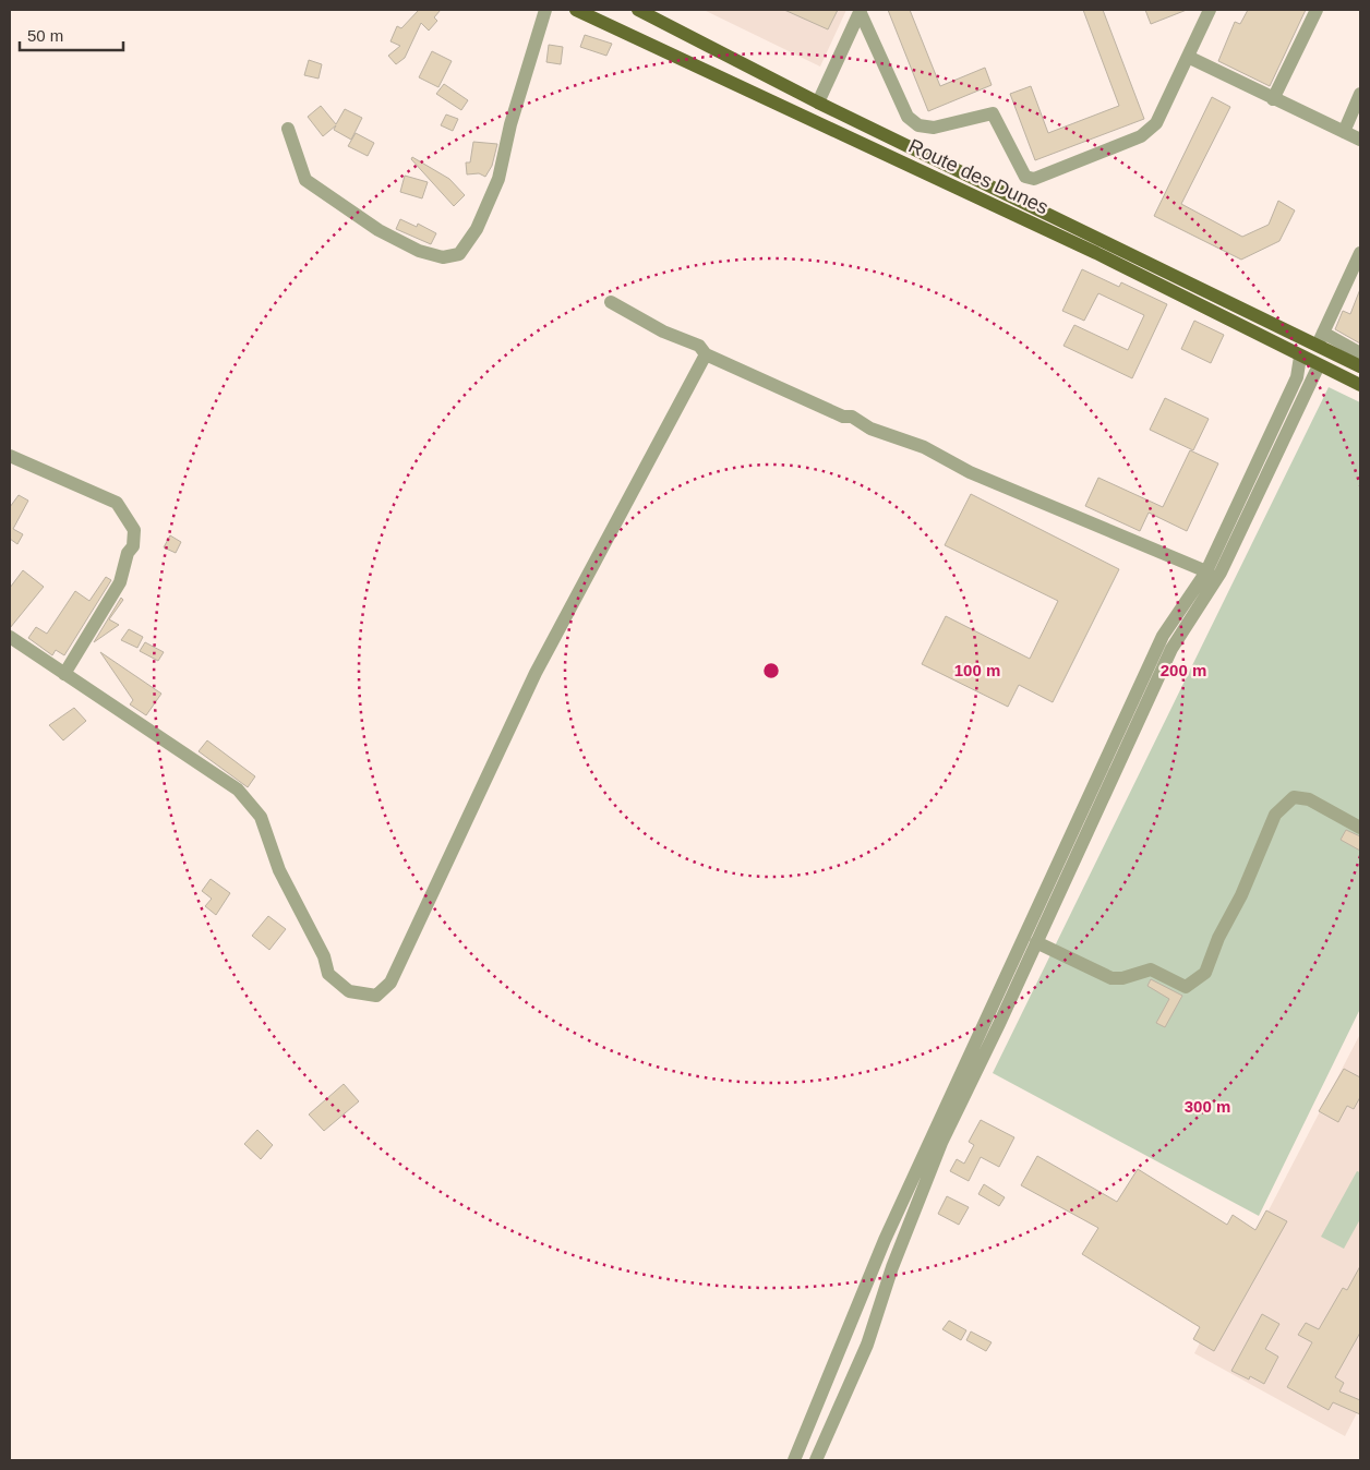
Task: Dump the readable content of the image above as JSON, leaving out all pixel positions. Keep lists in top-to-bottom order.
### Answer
{
  "streets": {
    "main road": ["Route des Dunes"]
  },
  "scale_bar": "50 m",
  "rings": ["100 m", "200 m", "300 m"]
}
